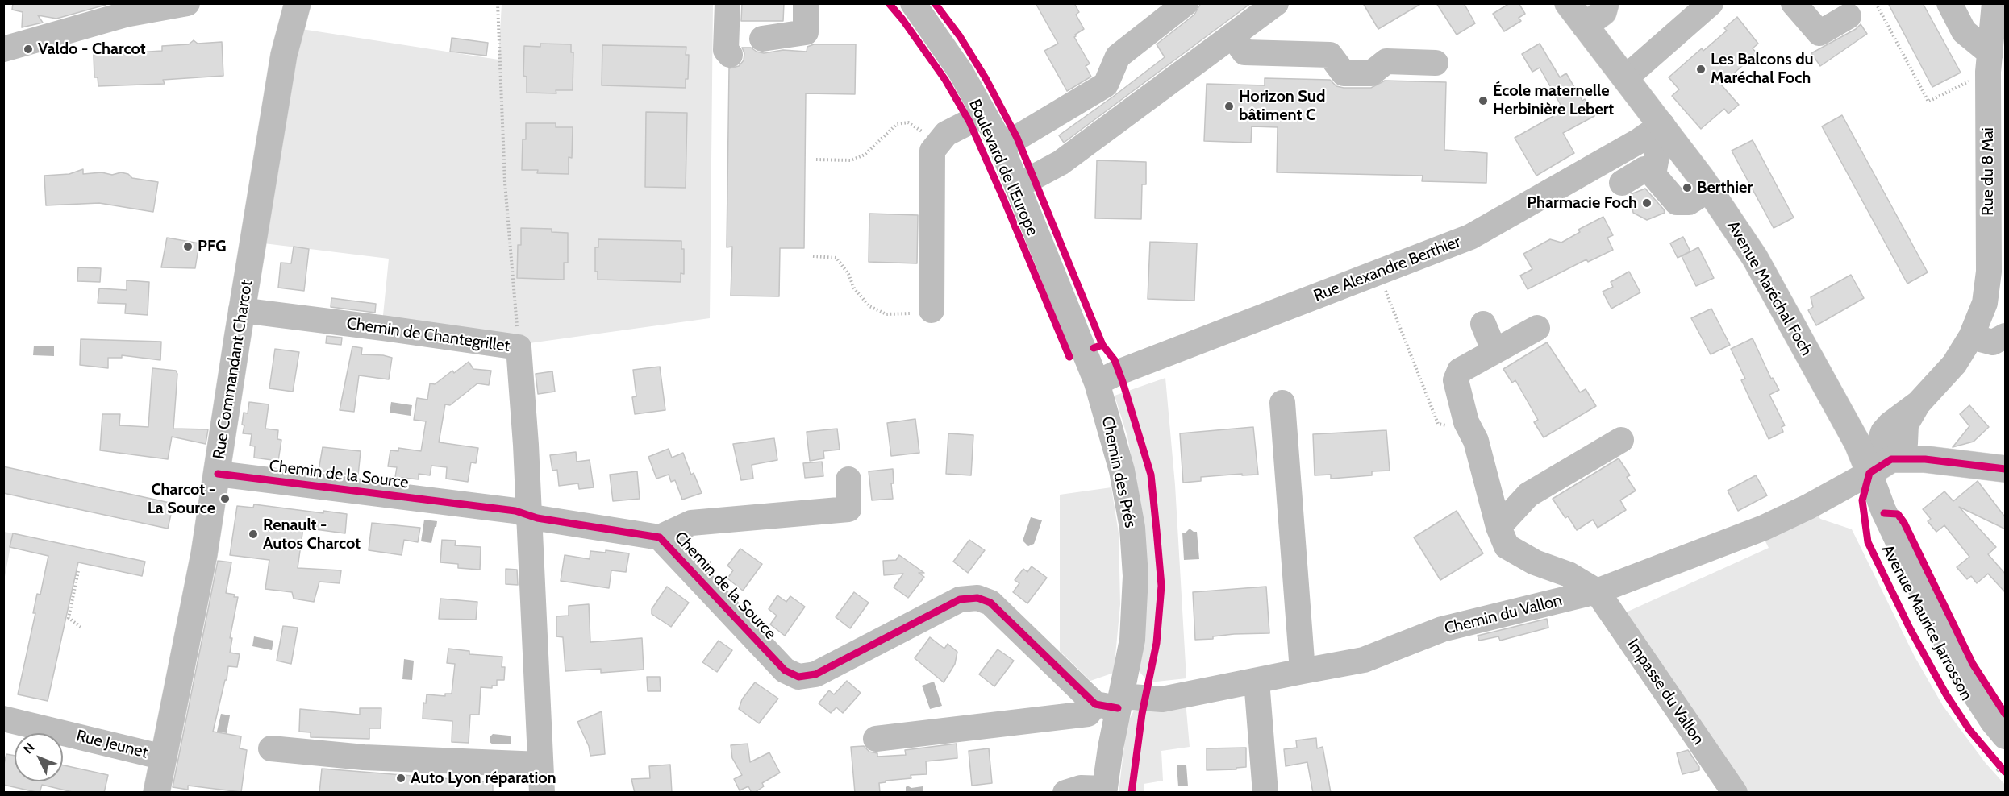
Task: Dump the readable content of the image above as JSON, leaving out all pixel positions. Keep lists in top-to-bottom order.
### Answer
{
  "streets": {
    "main road": ["Avenue Maréchal Foch", "Rue Commandant Charcot"],
    "street": [
      "Boulevard de l'Europe",
      "Rue du 8 Mai",
      "Rue Alexandre Berthier",
      "Chemin de Chantegrillet",
      "Chemin des Prés",
      "Chemin de la Source",
      "Chemin du Vallon",
      "Avenue Maurice Jarrosson",
      "Impasse du Vallon",
      "Rue Jeunet"
    ]
  },
  "crossings": [
    ["Boulevard de l'Europe", "Rue Alexandre Berthier"],
    ["Boulevard de l'Europe", "Chemin des Prés"],
    ["Rue du 8 Mai", "Avenue Maréchal Foch"],
    ["Rue du 8 Mai", "Chemin du Vallon"],
    ["Rue du 8 Mai", "Avenue Maurice Jarrosson"],
    ["Rue Alexandre Berthier", "Avenue Maréchal Foch"],
    ["Rue Alexandre Berthier", "Chemin des Prés"],
    ["Avenue Maréchal Foch", "Chemin du Vallon"],
    ["Avenue Maréchal Foch", "Avenue Maurice Jarrosson"],
    ["Chemin de Chantegrillet", "Rue Commandant Charcot"],
    ["Chemin de Chantegrillet", "Chemin de la Source"],
    ["Rue Commandant Charcot", "Chemin de la Source"],
    ["Rue Commandant Charcot", "Rue Jeunet"],
    ["Chemin des Prés", "Chemin de la Source"],
    ["Chemin des Prés", "Chemin du Vallon"],
    ["Chemin de la Source", "Chemin du Vallon"],
    ["Chemin du Vallon", "Avenue Maurice Jarrosson"],
    ["Chemin du Vallon", "Impasse du Vallon"]
  ],
  "places": [
    "Valdo - Charcot",
    "Les Balcons du Maréchal Foch",
    "École maternelle Herbinière Lebert",
    "Horizon Sud bâtiment C",
    "Berthier",
    "Pharmacie Foch",
    "PFG",
    "Charcot - La Source",
    "Renault - Autos Charcot",
    "Auto Lyon réparation"
  ],
  "north": "top left"
}
